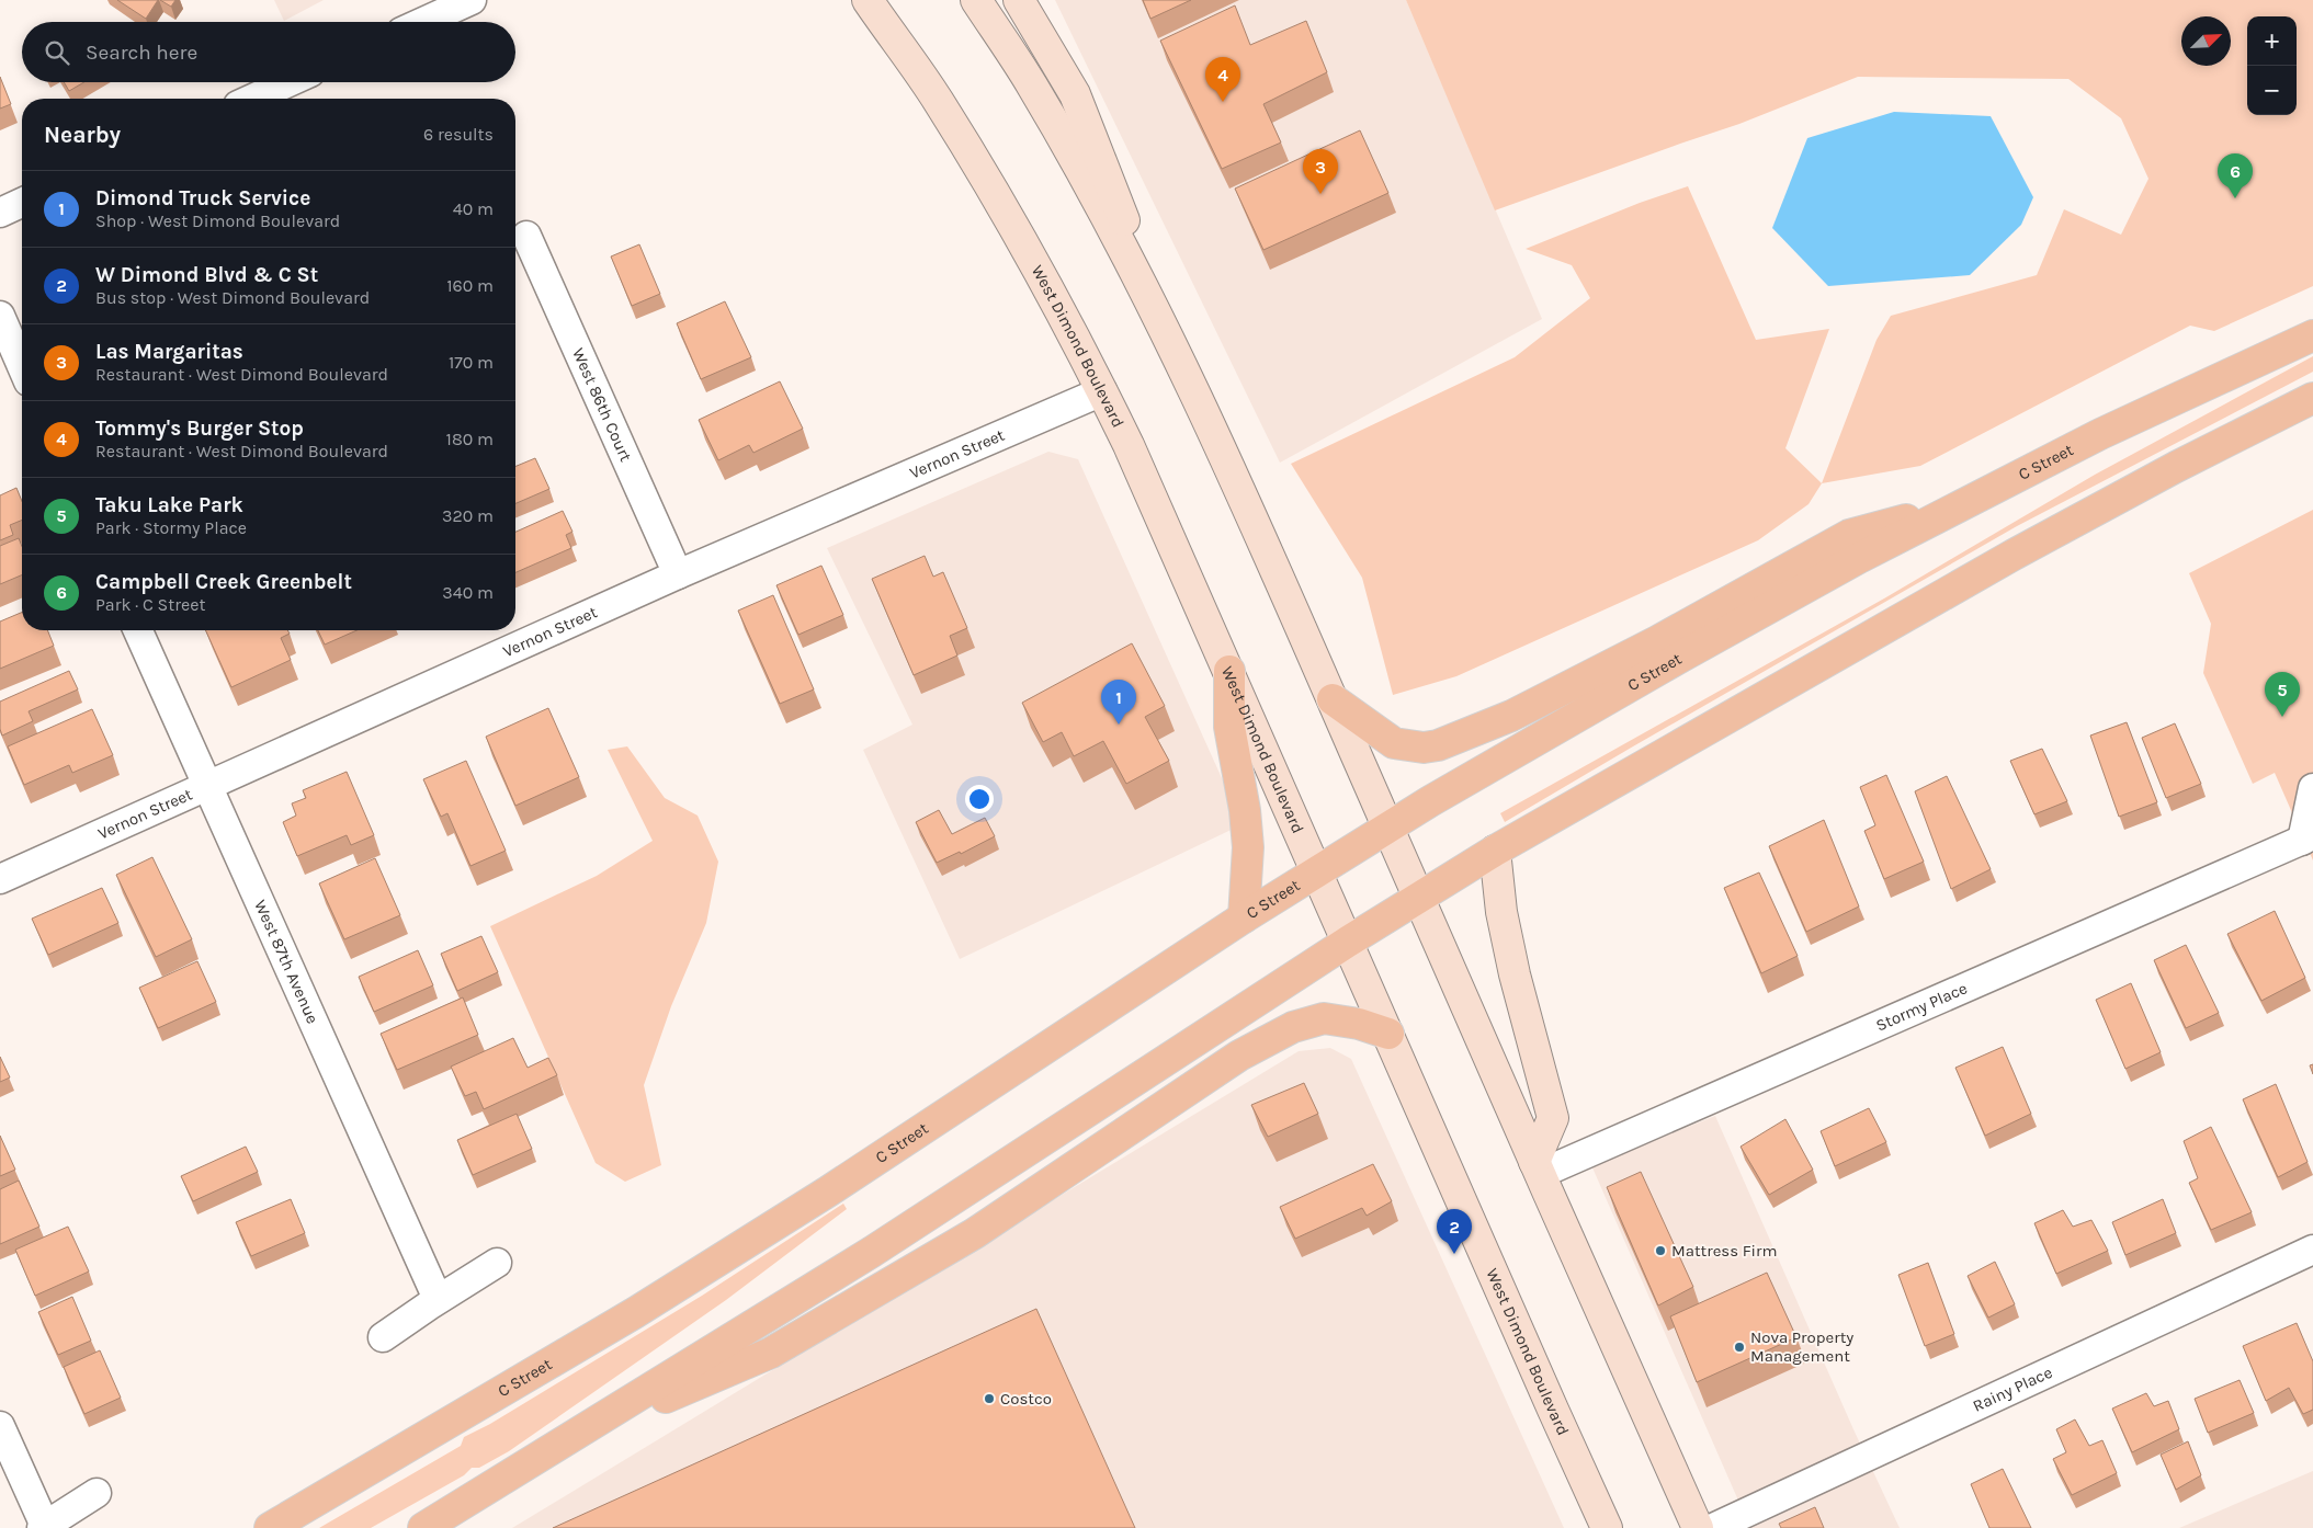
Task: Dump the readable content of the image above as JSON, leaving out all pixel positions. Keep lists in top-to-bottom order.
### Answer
{
  "streets": {
    "main road": ["West Dimond Boulevard", "C Street"],
    "street": [
      "West 86th Court",
      "Vernon Street",
      "West 87th Avenue",
      "Stormy Place",
      "Rainy Place"
    ]
  },
  "crossings": [
    ["West Dimond Boulevard", "Vernon Street"],
    ["West Dimond Boulevard", "C Street"],
    ["West 86th Court", "Vernon Street"],
    ["Vernon Street", "West 87th Avenue"]
  ],
  "places": ["Mattress Firm", "Nova Property Management", "Costco"],
  "north": "top right",
  "page": {
    "map_buttons": ["+", "−"],
    "search": "Search here",
    "pins": [
      "4",
      "3",
      "6",
      "5",
      "1",
      "2"
    ],
    "heading": ["Nearby", "6 results"],
    "list": [
      {
        "mark": "1",
        "name": "Dimond Truck Service",
        "note": "Shop · West Dimond Boulevard",
        "value": "40 m"
      },
      {
        "mark": "2",
        "name": "W Dimond Blvd & C St",
        "note": "Bus stop · West Dimond Boulevard",
        "value": "160 m"
      },
      {
        "mark": "3",
        "name": "Las Margaritas",
        "note": "Restaurant · West Dimond Boulevard",
        "value": "170 m"
      },
      {
        "mark": "4",
        "name": "Tommy's Burger Stop",
        "note": "Restaurant · West Dimond Boulevard",
        "value": "180 m"
      },
      {
        "mark": "5",
        "name": "Taku Lake Park",
        "note": "Park · Stormy Place",
        "value": "320 m"
      },
      {
        "mark": "6",
        "name": "Campbell Creek Greenbelt",
        "note": "Park · C Street",
        "value": "340 m"
      }
    ]
  }
}
